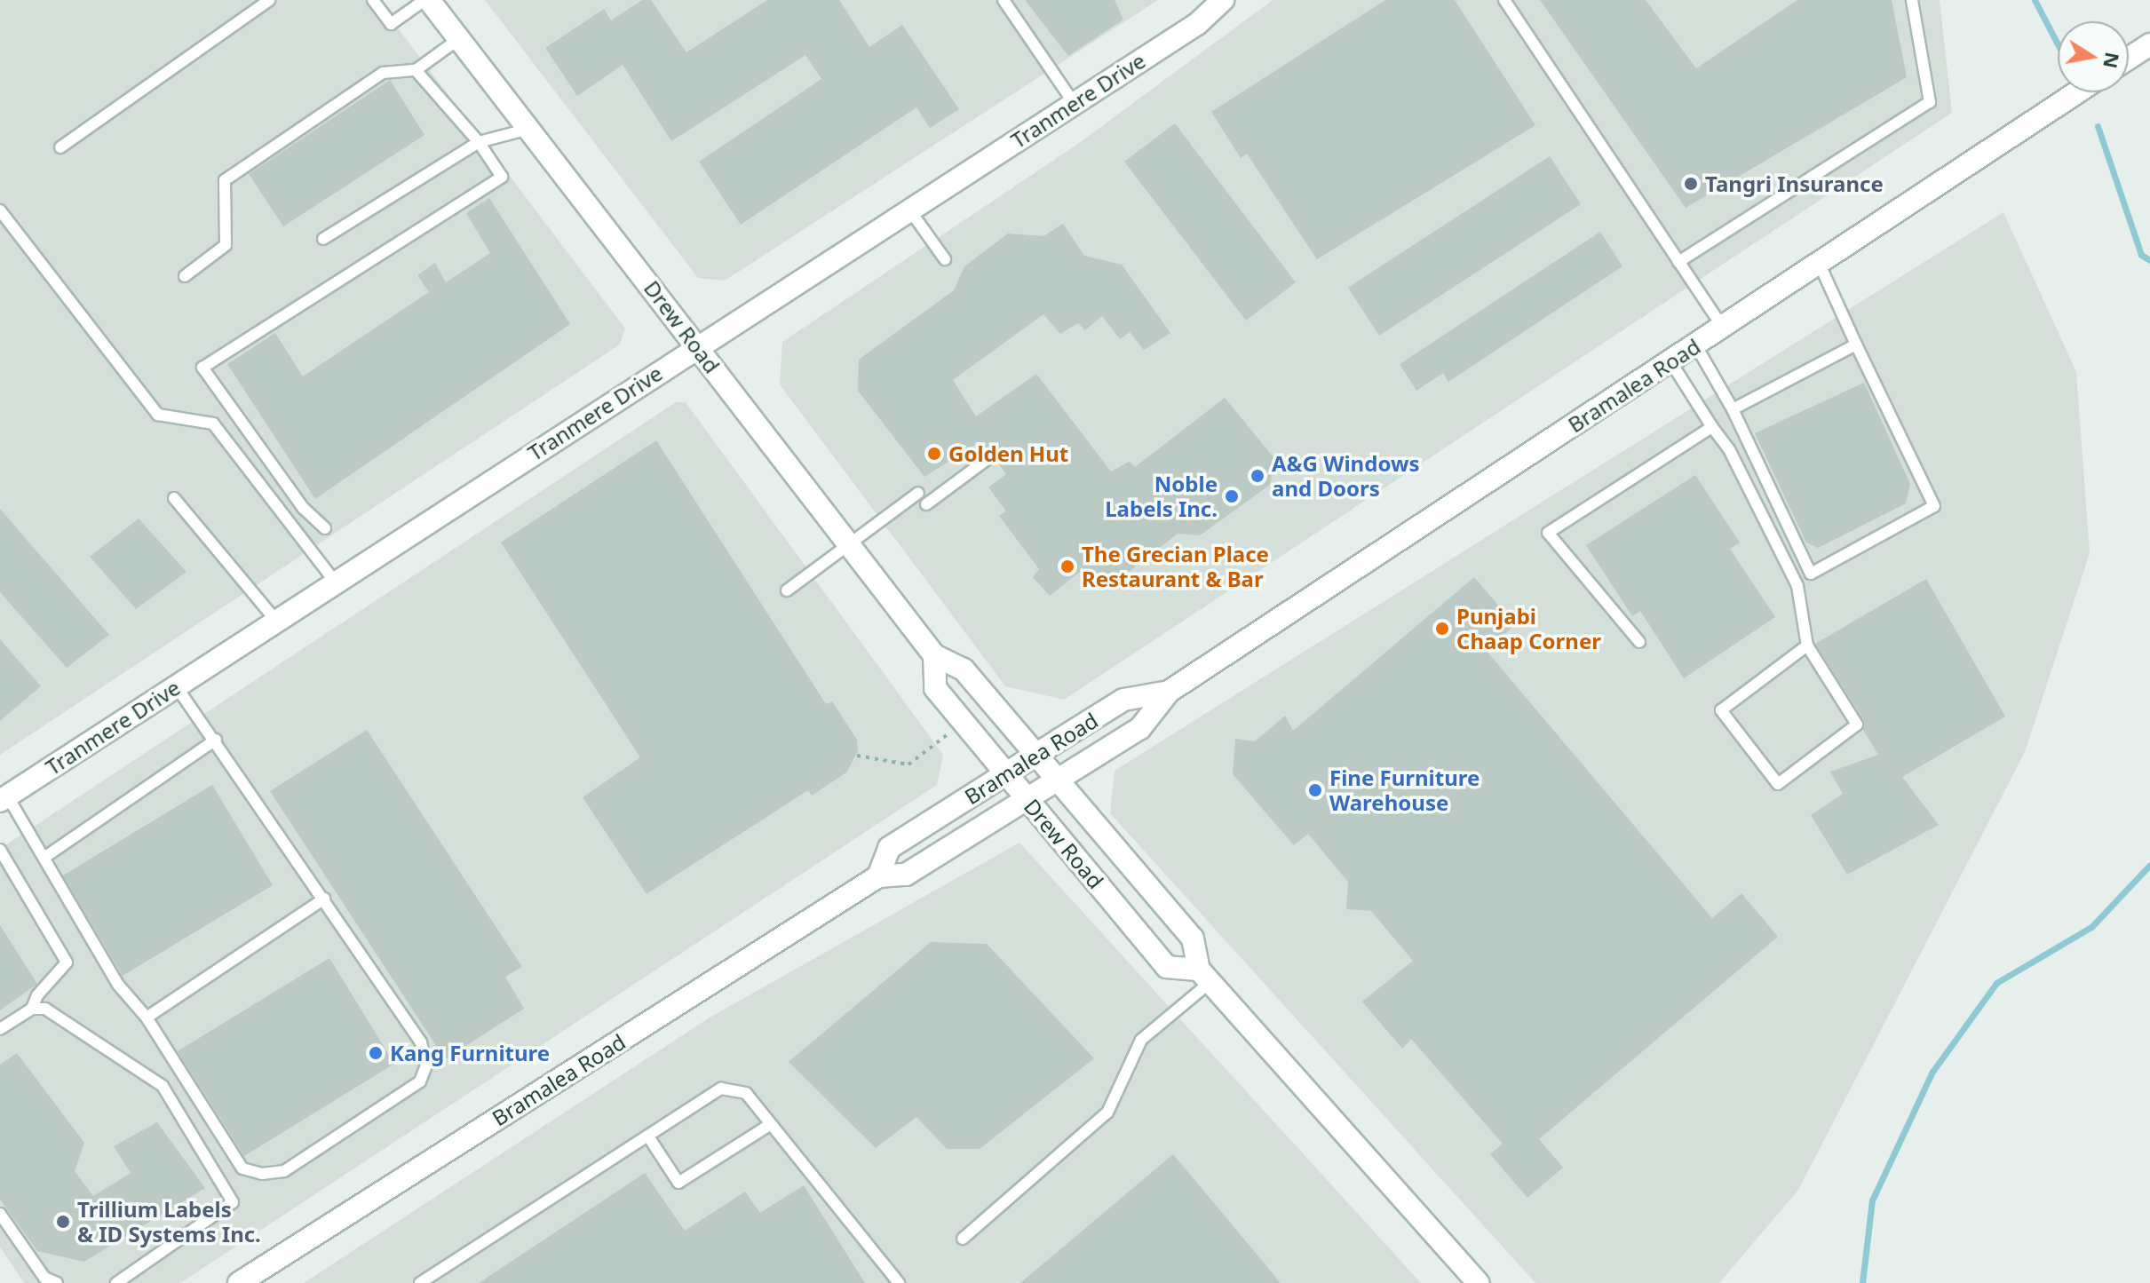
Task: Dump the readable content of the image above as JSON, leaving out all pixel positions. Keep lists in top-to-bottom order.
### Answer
{
  "streets": {
    "street": ["Tranmere Drive", "Drew Road", "Bramalea Road"]
  },
  "crossings": [
    ["Tranmere Drive", "Drew Road"],
    ["Drew Road", "Bramalea Road"]
  ],
  "places": [
    "Tangri Insurance",
    "Golden Hut",
    "A&G Windows and Doors",
    "Noble Labels Inc.",
    "The Grecian Place Restaurant & Bar",
    "Punjabi Chaap Corner",
    "Fine Furniture Warehouse",
    "Kang Furniture",
    "Trillium Labels & ID Systems Inc."
  ],
  "north": "right"
}
